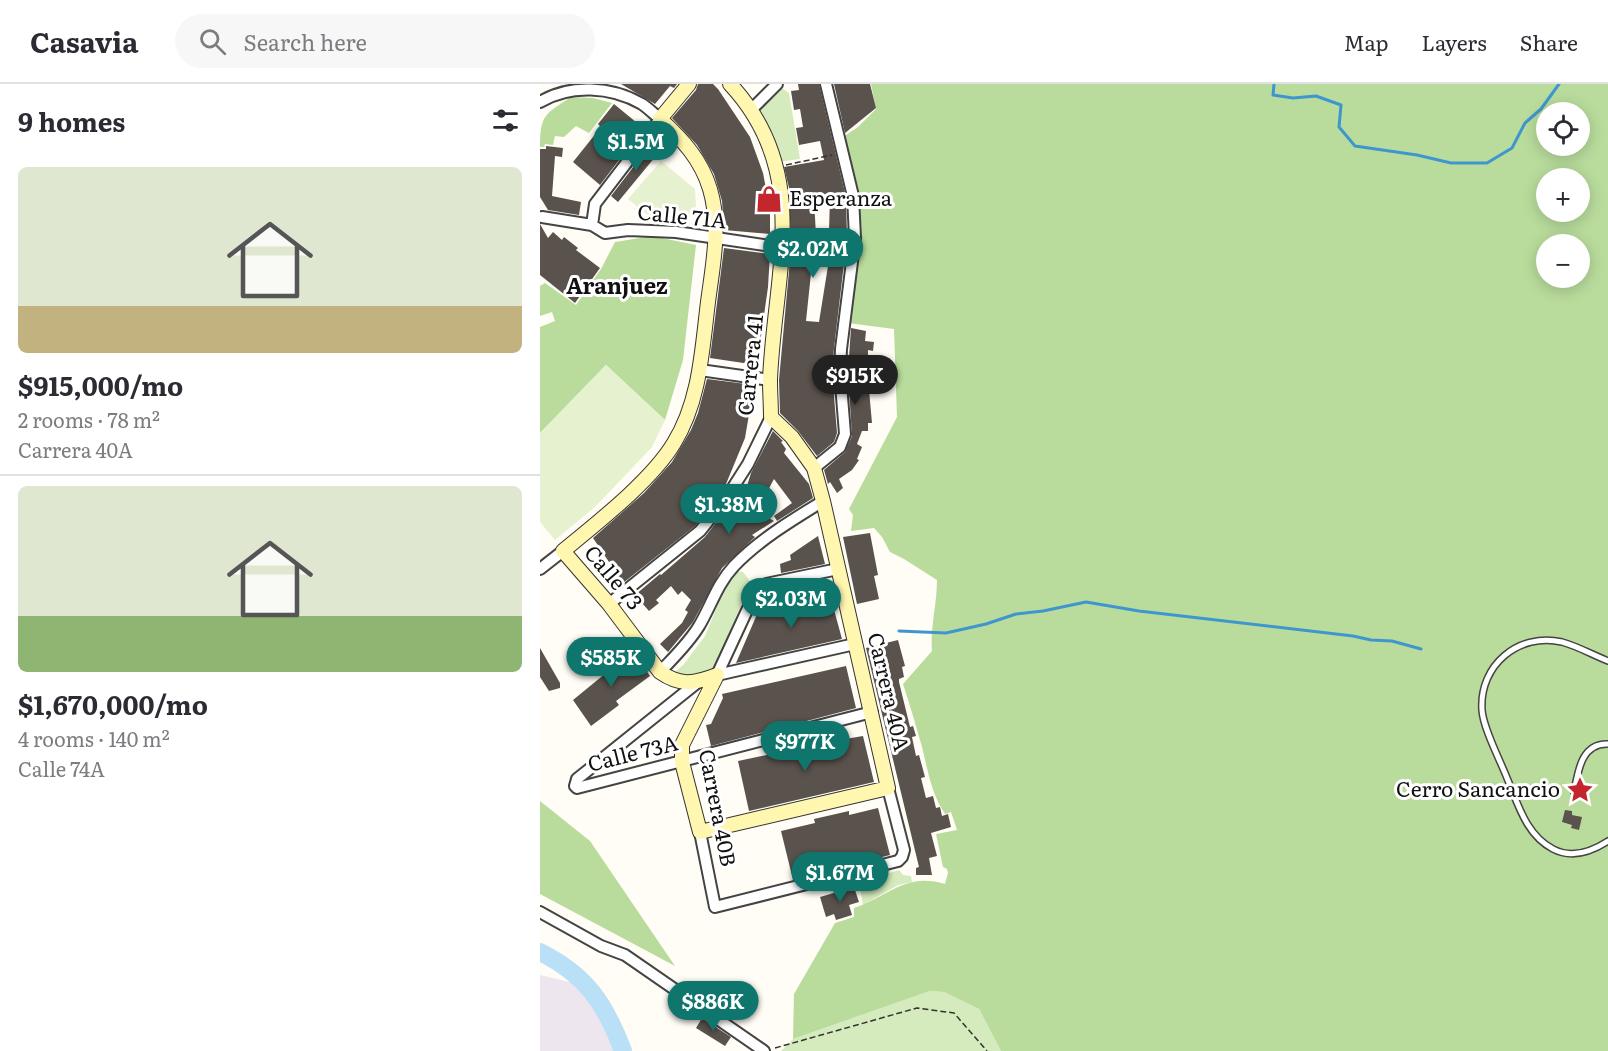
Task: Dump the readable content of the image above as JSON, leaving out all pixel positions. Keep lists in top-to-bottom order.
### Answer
{
  "streets": {
    "street": [
      "Calle 71A",
      "Carrera 41",
      "Calle 73",
      "Carrera 40A",
      "Calle 73A",
      "Carrera 40B"
    ]
  },
  "crossings": [
    ["Calle 71A", "Carrera 41"],
    ["Carrera 41", "Calle 73"],
    ["Carrera 41", "Carrera 40A"],
    ["Carrera 40A", "Calle 73A"],
    ["Carrera 40A", "Carrera 40B"],
    ["Calle 73A", "Carrera 40B"]
  ],
  "districts": ["Aranjuez"],
  "places": {
    "shop": ["Esperanza"],
    "place": ["Cerro Sancancio"]
  },
  "page": {
    "header": "Casavia",
    "search": "Search here",
    "nav": ["Map", "Layers", "Share"],
    "heading": "9 homes",
    "map_buttons": ["+", "−"],
    "price": [
      "$1.5M",
      "$2.02M",
      "$915K",
      "$1.38M",
      "$2.03M",
      "$585K",
      "$977K",
      "$1.67M",
      "$886K"
    ],
    "list": [
      {
        "name": "$915,000/mo",
        "note": "2 rooms · 78 m² · Carrera 40A"
      },
      {
        "name": "$1,670,000/mo",
        "note": "4 rooms · 140 m² · Calle 74A"
      }
    ]
  }
}
